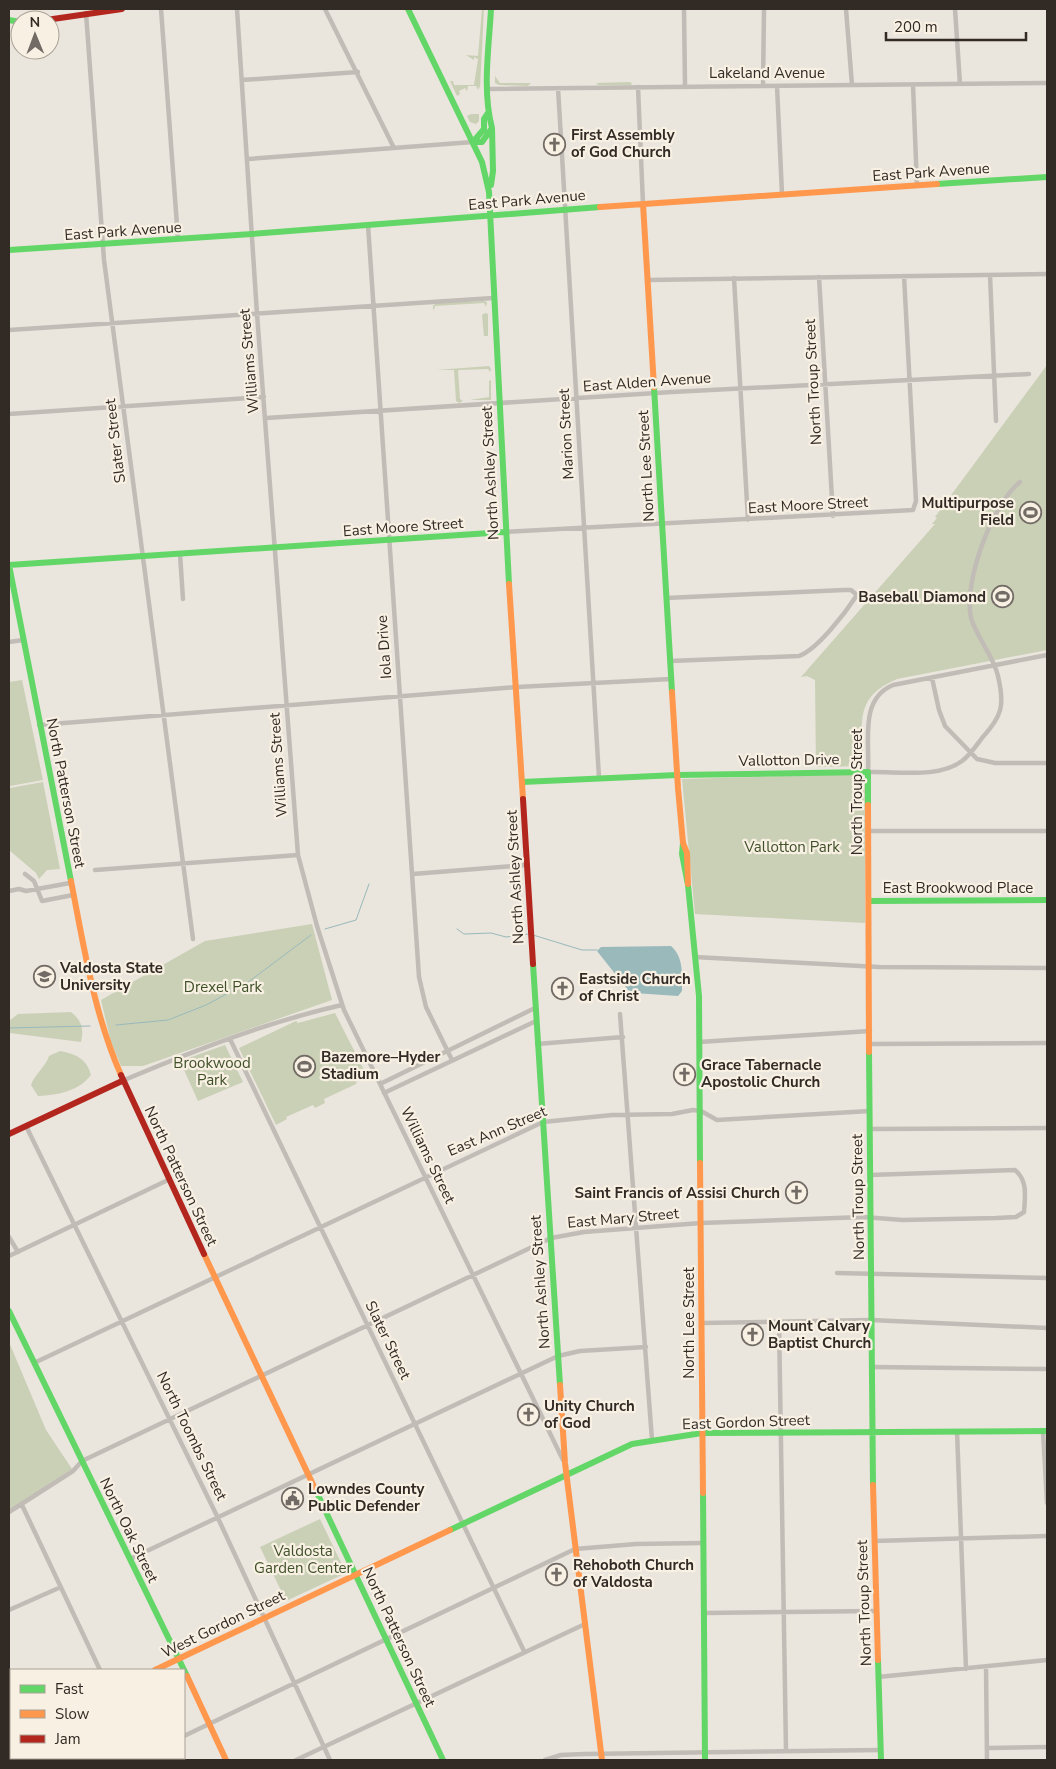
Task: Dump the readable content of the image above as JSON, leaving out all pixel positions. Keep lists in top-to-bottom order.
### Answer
{
  "streets": {
    "main road": [
      "East Park Avenue",
      "North Troup Street",
      "North Lee Street",
      "North Ashley Street",
      "East Moore Street",
      "Vallotton Drive",
      "North Patterson Street",
      "East Brookwood Place",
      "East Gordon Street",
      "North Oak Street",
      "West Gordon Street"
    ],
    "street": [
      "Lakeland Avenue",
      "Williams Street",
      "East Alden Avenue",
      "Marion Street",
      "Slater Street",
      "Iola Drive",
      "East Ann Street",
      "East Mary Street",
      "North Toombs Street"
    ]
  },
  "crossings": [
    ["Lakeland Avenue", "Marion Street"],
    ["Lakeland Avenue", "North Lee Street"],
    ["East Park Avenue", "Williams Street"],
    ["East Park Avenue", "Marion Street"],
    ["East Park Avenue", "Slater Street"],
    ["East Park Avenue", "North Lee Street"],
    ["East Park Avenue", "North Ashley Street"],
    ["East Park Avenue", "Iola Drive"],
    ["Williams Street", "East Alden Avenue"],
    ["Williams Street", "North Ashley Street"],
    ["Williams Street", "East Moore Street"],
    ["Williams Street", "East Ann Street"],
    ["Williams Street", "East Mary Street"],
    ["East Alden Avenue", "North Troup Street"],
    ["East Alden Avenue", "Marion Street"],
    ["East Alden Avenue", "North Lee Street"],
    ["East Alden Avenue", "North Ashley Street"],
    ["East Alden Avenue", "East Moore Street"],
    ["East Alden Avenue", "Iola Drive"],
    ["North Troup Street", "East Moore Street"],
    ["North Troup Street", "Vallotton Drive"],
    ["North Troup Street", "East Brookwood Place"],
    ["North Troup Street", "East Ann Street"],
    ["North Troup Street", "East Mary Street"],
    ["North Troup Street", "East Gordon Street"],
    ["Marion Street", "East Moore Street"],
    ["Marion Street", "Vallotton Drive"],
    ["Slater Street", "East Moore Street"],
    ["Slater Street", "East Ann Street"],
    ["Slater Street", "East Mary Street"],
    ["Slater Street", "East Gordon Street"],
    ["North Lee Street", "East Moore Street"],
    ["North Lee Street", "Vallotton Drive"],
    ["North Lee Street", "East Ann Street"],
    ["North Lee Street", "East Mary Street"],
    ["North Lee Street", "East Gordon Street"],
    ["North Ashley Street", "East Moore Street"],
    ["North Ashley Street", "Vallotton Drive"],
    ["North Ashley Street", "East Ann Street"],
    ["North Ashley Street", "East Mary Street"],
    ["North Ashley Street", "East Gordon Street"],
    ["East Moore Street", "Iola Drive"],
    ["East Moore Street", "North Patterson Street"],
    ["North Patterson Street", "East Ann Street"],
    ["North Patterson Street", "East Mary Street"],
    ["North Patterson Street", "East Gordon Street"],
    ["North Patterson Street", "West Gordon Street"],
    ["East Ann Street", "North Toombs Street"],
    ["East Ann Street", "North Oak Street"],
    ["East Mary Street", "North Toombs Street"],
    ["East Mary Street", "North Oak Street"],
    ["East Gordon Street", "West Gordon Street"],
    ["North Toombs Street", "West Gordon Street"],
    ["North Oak Street", "West Gordon Street"]
  ],
  "parks": [
    "Vallotton Park",
    "Drexel Park",
    "Brookwood Park",
    "Valdosta Garden Center"
  ],
  "places": {
    "church": [
      "First Assembly of God Church",
      "Eastside Church of Christ",
      "Grace Tabernacle Apostolic Church",
      "Saint Francis of Assisi Church",
      "Mount Calvary Baptist Church",
      "Unity Church of God",
      "Rehoboth Church of Valdosta"
    ],
    "sports": ["Multipurpose Field", "Baseball Diamond", "Bazemore–Hyder Stadium"],
    "school or university": ["Valdosta State University"],
    "public building": ["Lowndes County Public Defender"]
  },
  "legend": ["Fast", "Slow", "Jam"],
  "scale_bar": "200 m",
  "north": "top"
}
